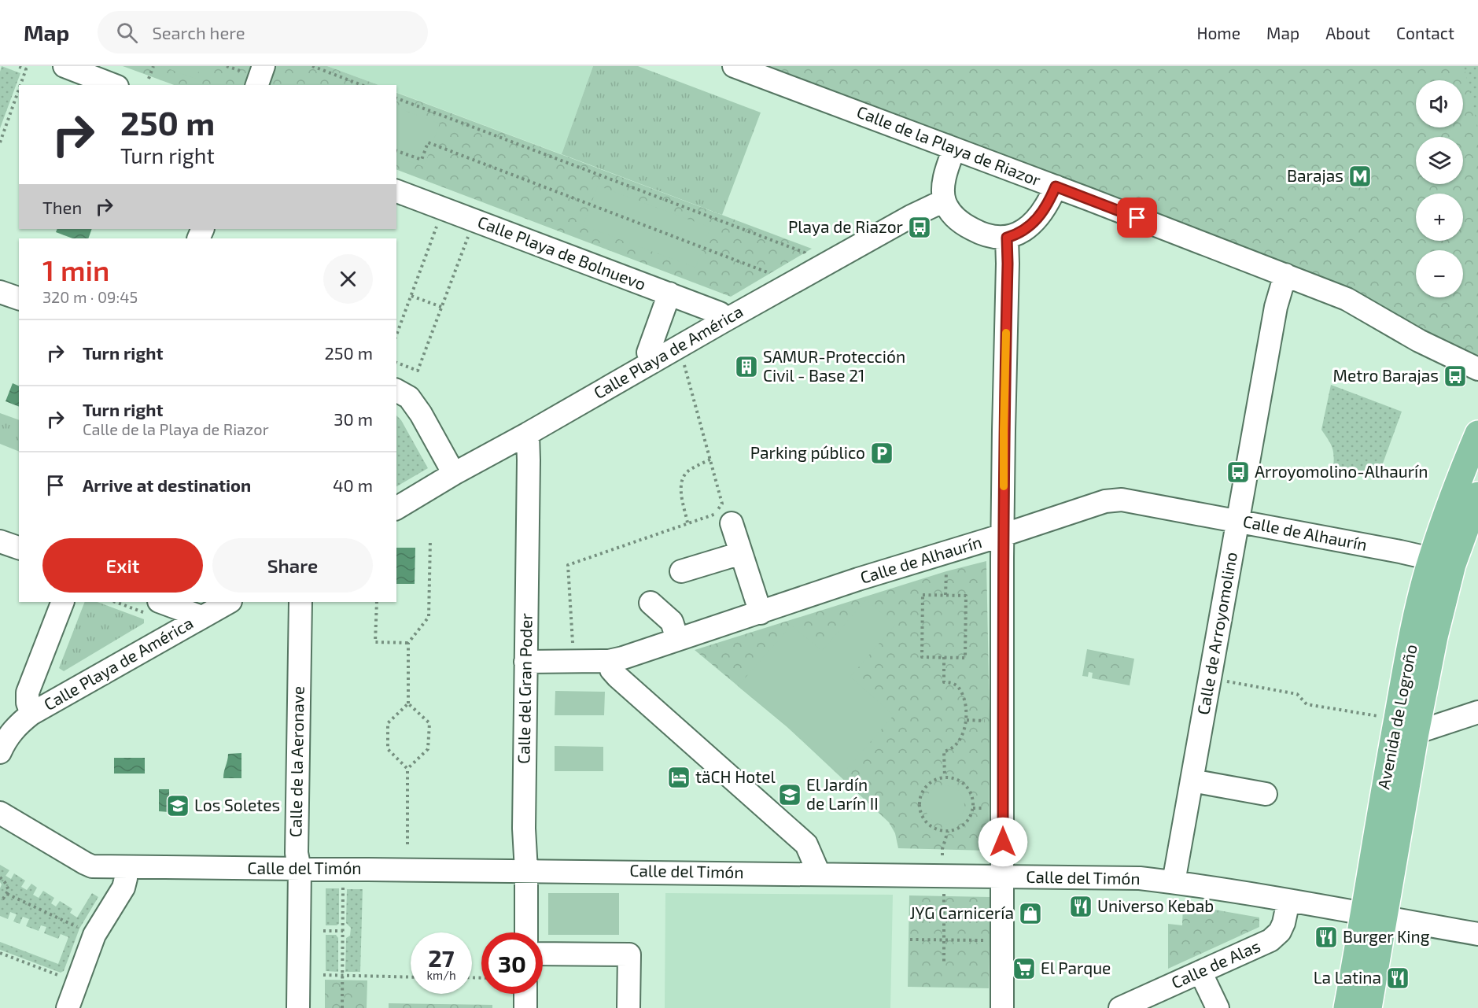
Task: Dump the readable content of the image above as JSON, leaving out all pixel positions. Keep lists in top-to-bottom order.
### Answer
{
  "streets": {
    "main road": ["Avenida de Logroño"],
    "street": [
      "Calle de la Playa de Riazor",
      "Calle Playa de Bolnuevo",
      "Calle Playa de América",
      "Calle de Alhaurín",
      "Calle de Arroyomolino",
      "Calle del Gran Poder",
      "Calle de la Aeronave",
      "Calle del Timón",
      "Calle de Alas"
    ]
  },
  "crossings": [
    ["Calle de la Playa de Riazor", "Calle de Arroyomolino"],
    ["Calle Playa de Bolnuevo", "Calle Playa de América"],
    ["Calle Playa de América", "Calle del Gran Poder"],
    ["Calle de Alhaurín", "Calle de Arroyomolino"],
    ["Calle de Alhaurín", "Calle del Gran Poder"],
    ["Calle de Alhaurín", "Avenida de Logroño"],
    ["Calle de Arroyomolino", "Calle del Timón"],
    ["Calle del Gran Poder", "Calle del Timón"],
    ["Avenida de Logroño", "Calle del Timón"],
    ["Calle de la Aeronave", "Calle del Timón"],
    ["Calle del Timón", "Calle de Alas"]
  ],
  "places": {
    "metro station": ["Barajas"],
    "bus stop": ["Playa de Riazor", "Metro Barajas", "Arroyomolino-Alhaurín"],
    "building": ["SAMUR-Protección Civil - Base 21"],
    "parking": ["Parking público"],
    "hotel": ["täCH Hotel"],
    "school or university": ["El Jardín de Larín II", "Los Soletes"],
    "restaurant": ["Universo Kebab", "Burger King", "La Latina"],
    "shop": ["JYG Carnicería"],
    "supermarket": ["El Parque"]
  },
  "page": {
    "header": "Map",
    "search": "Search here",
    "nav": [
      "Home",
      "Map",
      "About",
      "Contact"
    ],
    "map_buttons": ["+", "−"],
    "turn": ["250 m", "Turn right"],
    "then": "Then",
    "heading": ["1 min", "320 m · 09:45"],
    "list": [
      {
        "name": "Turn right",
        "value": "250 m"
      },
      {
        "name": "Turn right",
        "note": "Calle de la Playa de Riazor",
        "value": "30 m"
      },
      {
        "name": "Arrive at destination",
        "value": "40 m"
      }
    ],
    "buttons": ["Exit", "Share"],
    "speed": "27 km/h",
    "limit": "30"
  }
}
